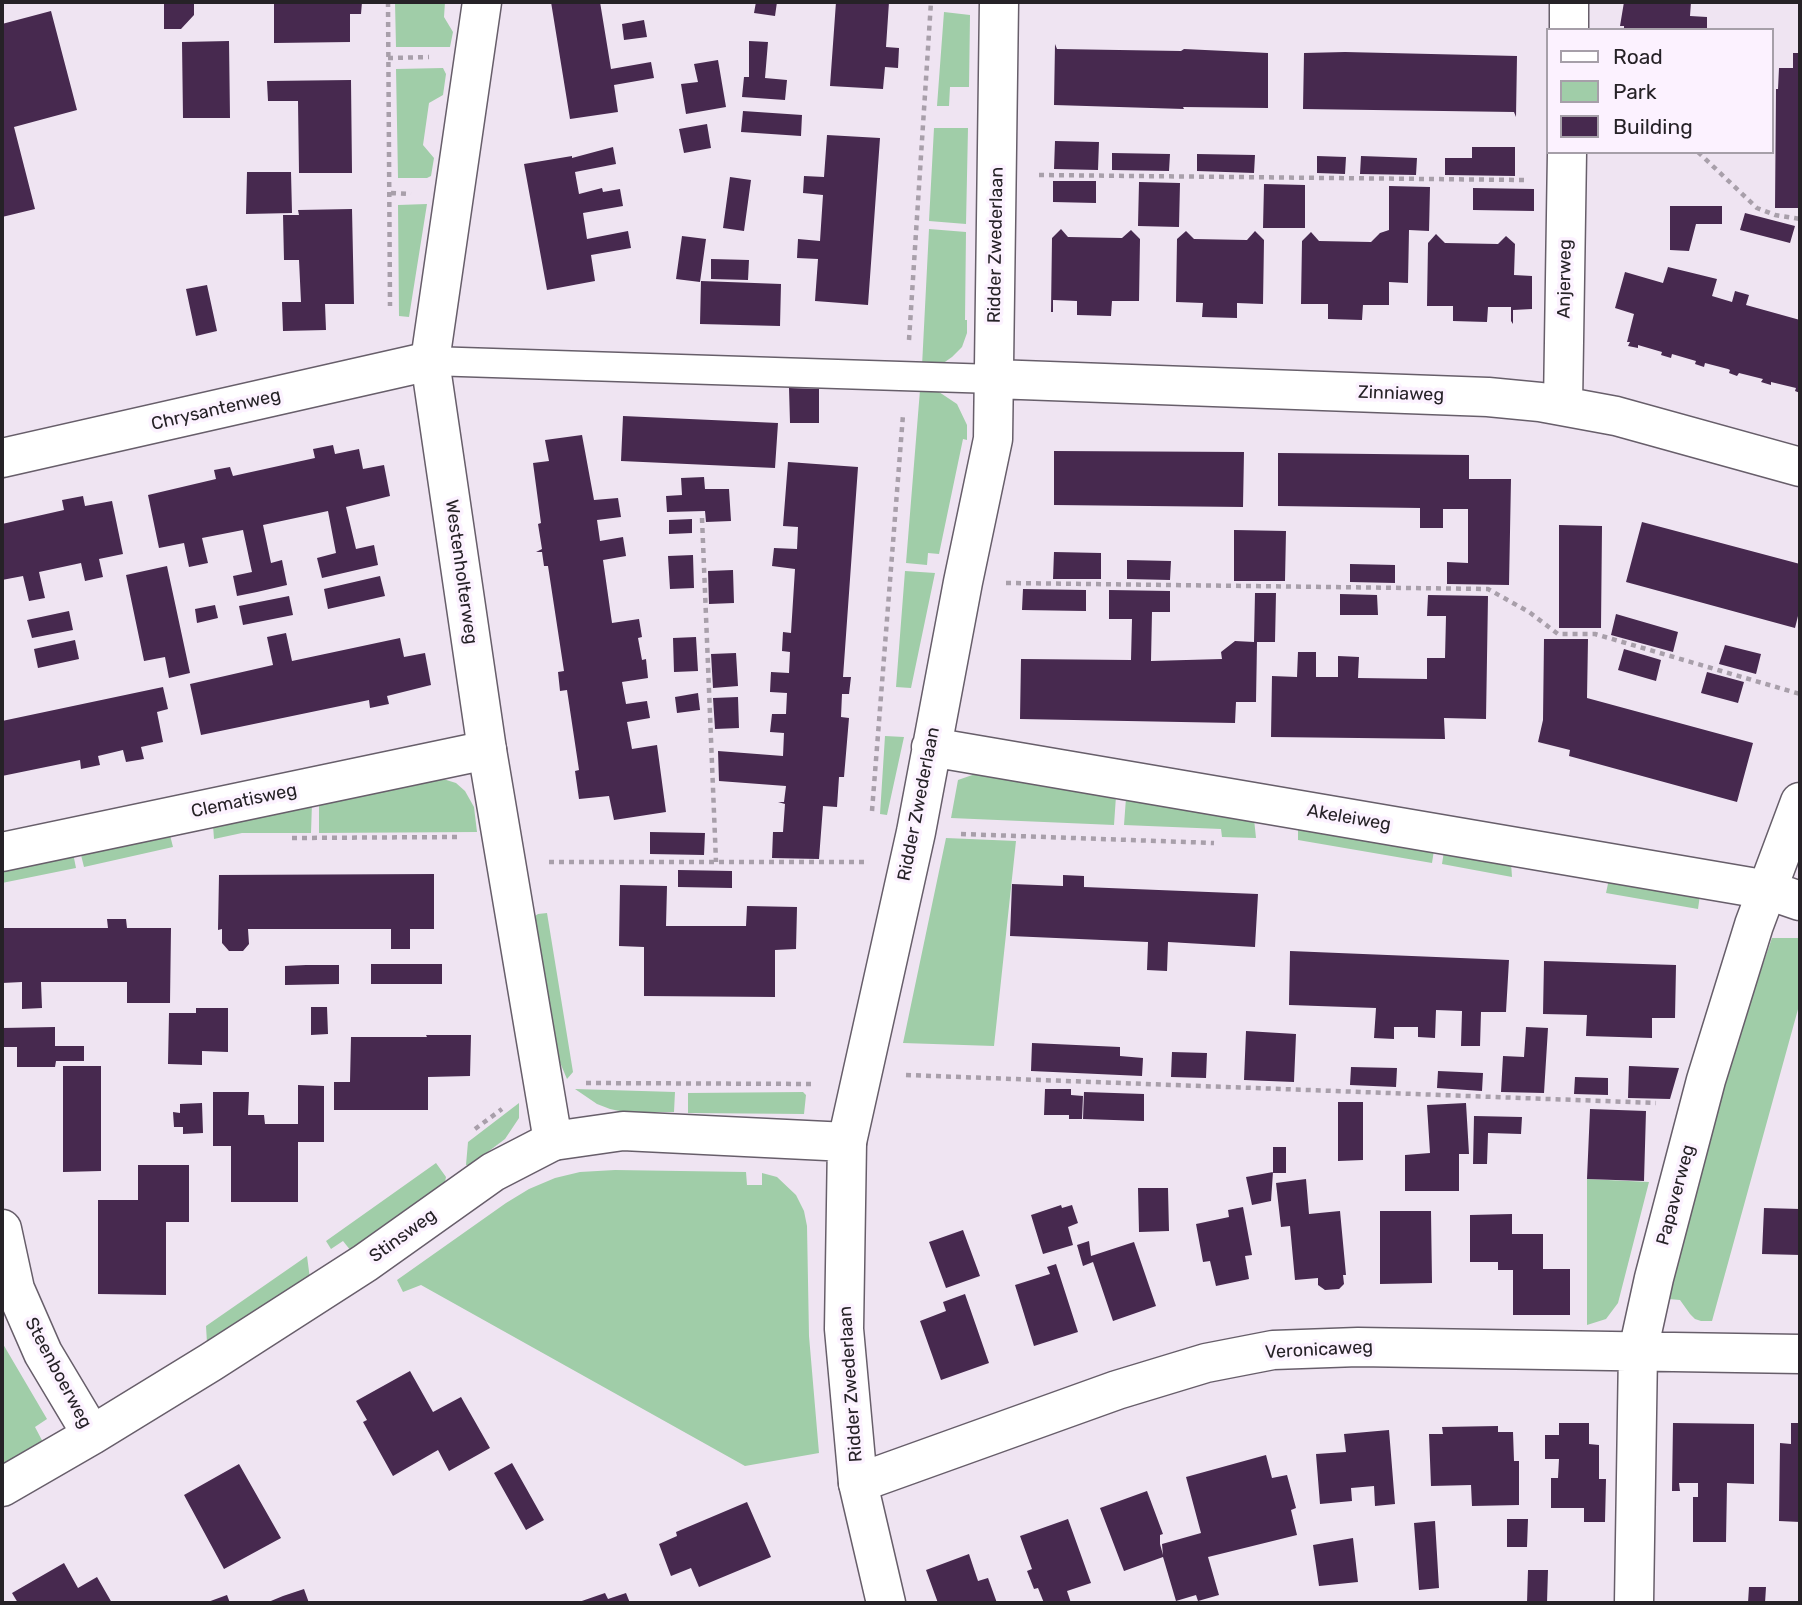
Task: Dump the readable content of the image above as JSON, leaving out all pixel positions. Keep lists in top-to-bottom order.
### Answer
{
  "streets": {
    "street": [
      "Ridder Zwederlaan",
      "Anjerweg",
      "Zinniaweg",
      "Chrysantenweg",
      "Westenholterweg",
      "Clematisweg",
      "Akeleiweg",
      "Papaverweg",
      "Stinsweg",
      "Veronicaweg",
      "Steenboerweg"
    ]
  },
  "crossings": [
    ["Ridder Zwederlaan", "Zinniaweg"],
    ["Ridder Zwederlaan", "Akeleiweg"],
    ["Ridder Zwederlaan", "Stinsweg"],
    ["Ridder Zwederlaan", "Veronicaweg"],
    ["Anjerweg", "Zinniaweg"],
    ["Chrysantenweg", "Westenholterweg"],
    ["Westenholterweg", "Clematisweg"],
    ["Westenholterweg", "Stinsweg"],
    ["Akeleiweg", "Papaverweg"],
    ["Papaverweg", "Veronicaweg"],
    ["Stinsweg", "Steenboerweg"]
  ],
  "legend": ["Road", "Park", "Building"]
}
